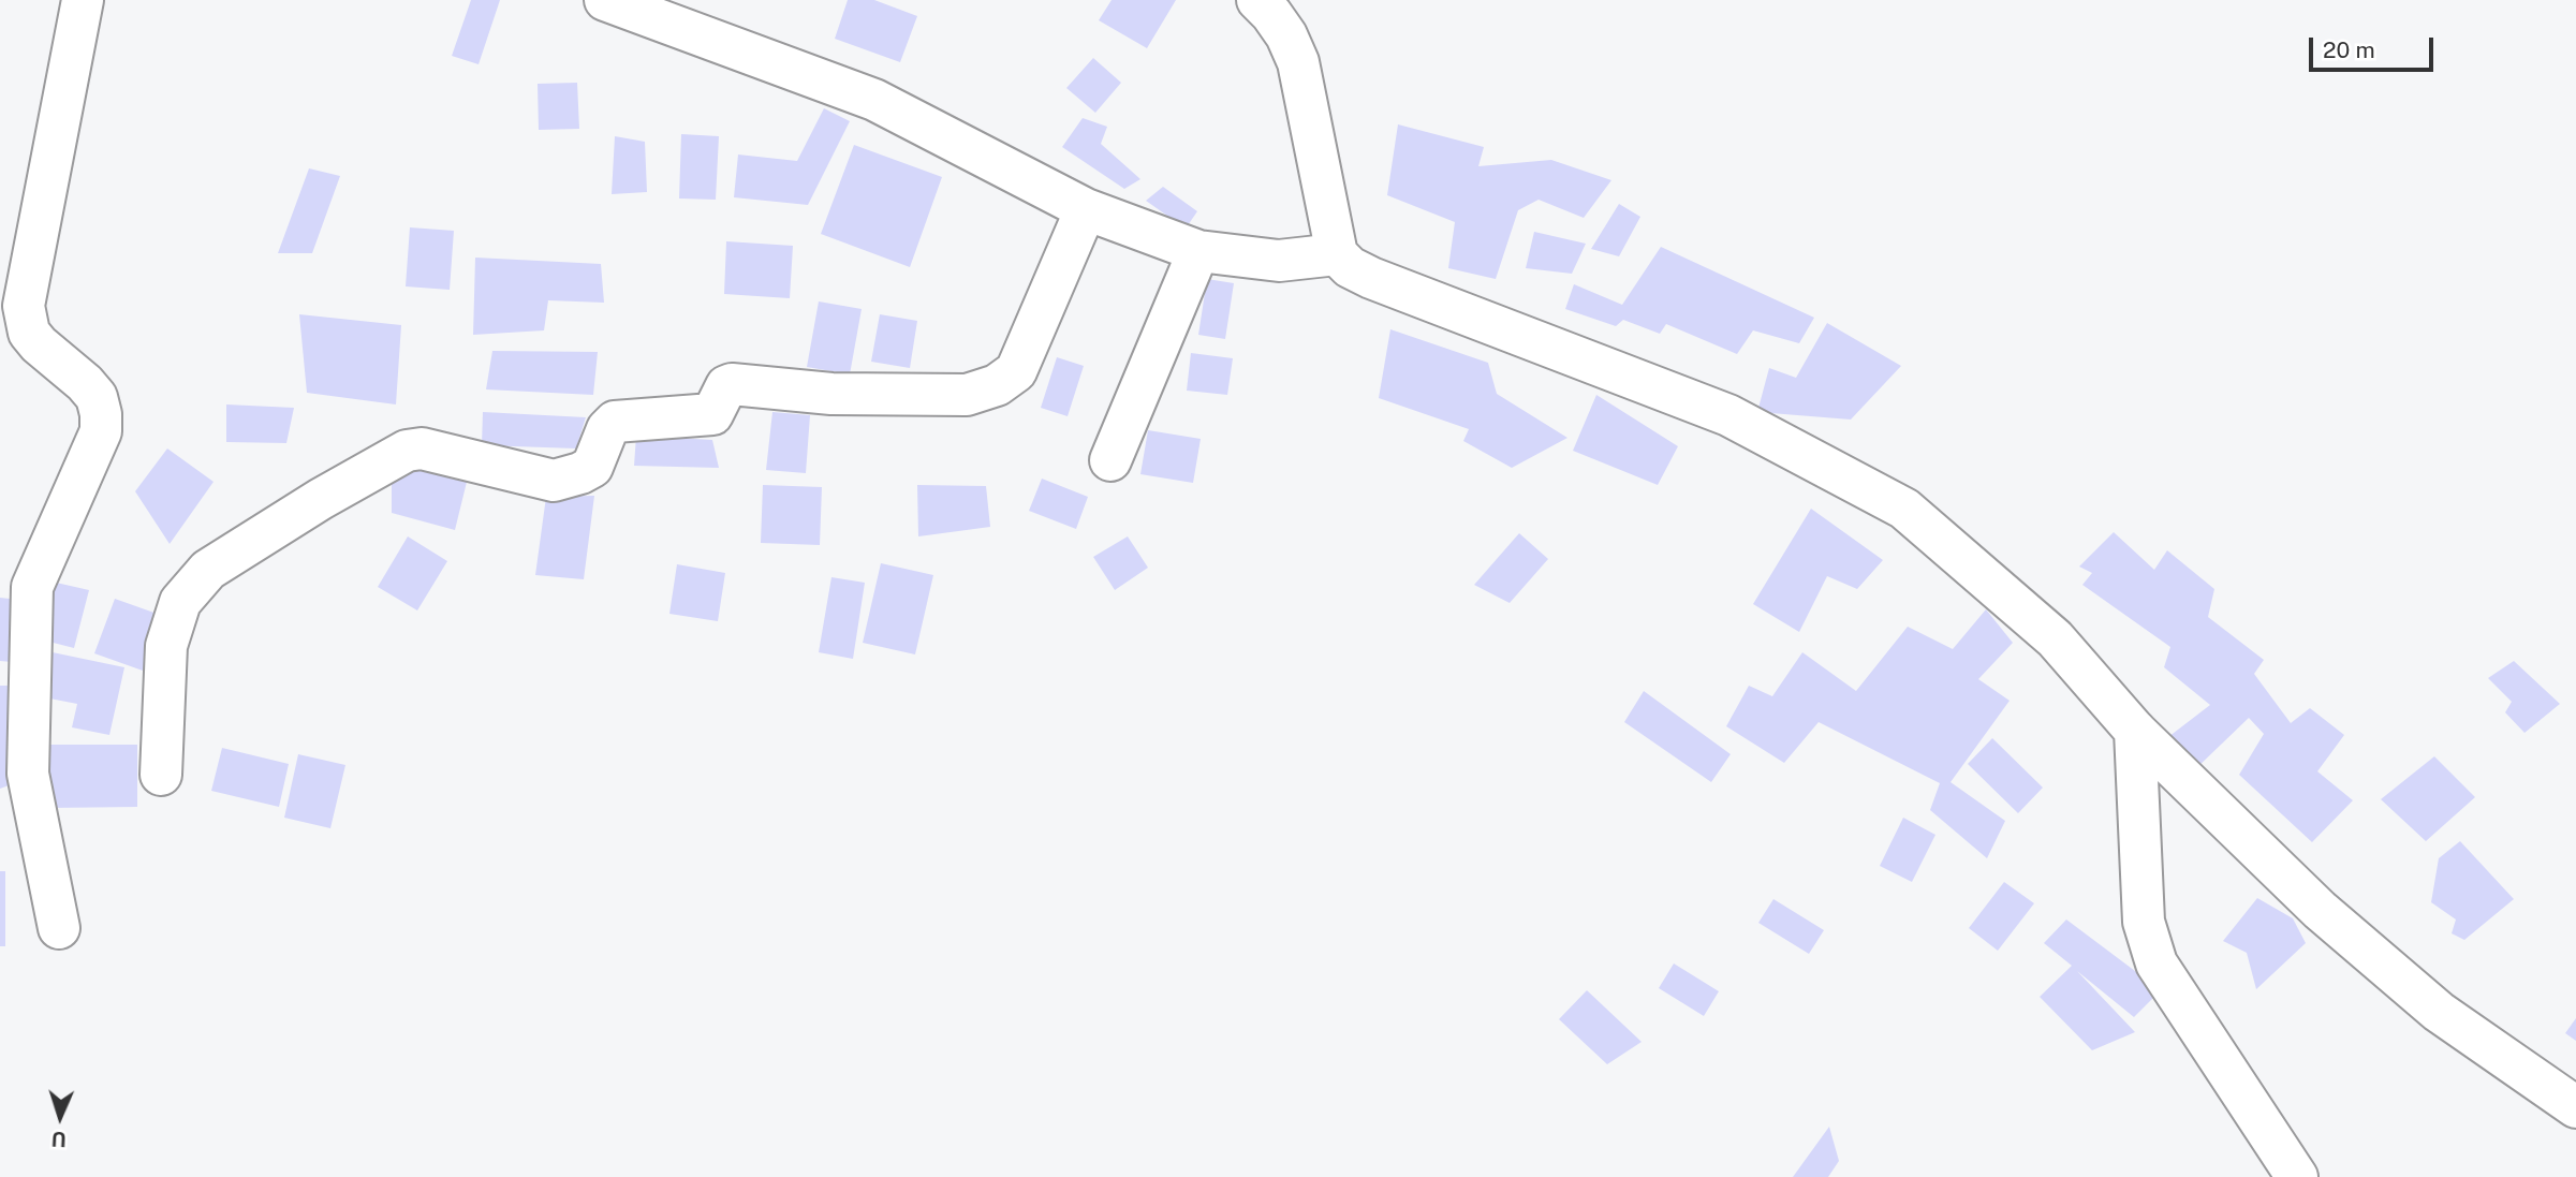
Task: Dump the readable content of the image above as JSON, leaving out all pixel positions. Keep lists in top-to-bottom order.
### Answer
{
  "scale_bar": "20 m",
  "north": "bottom"
}
